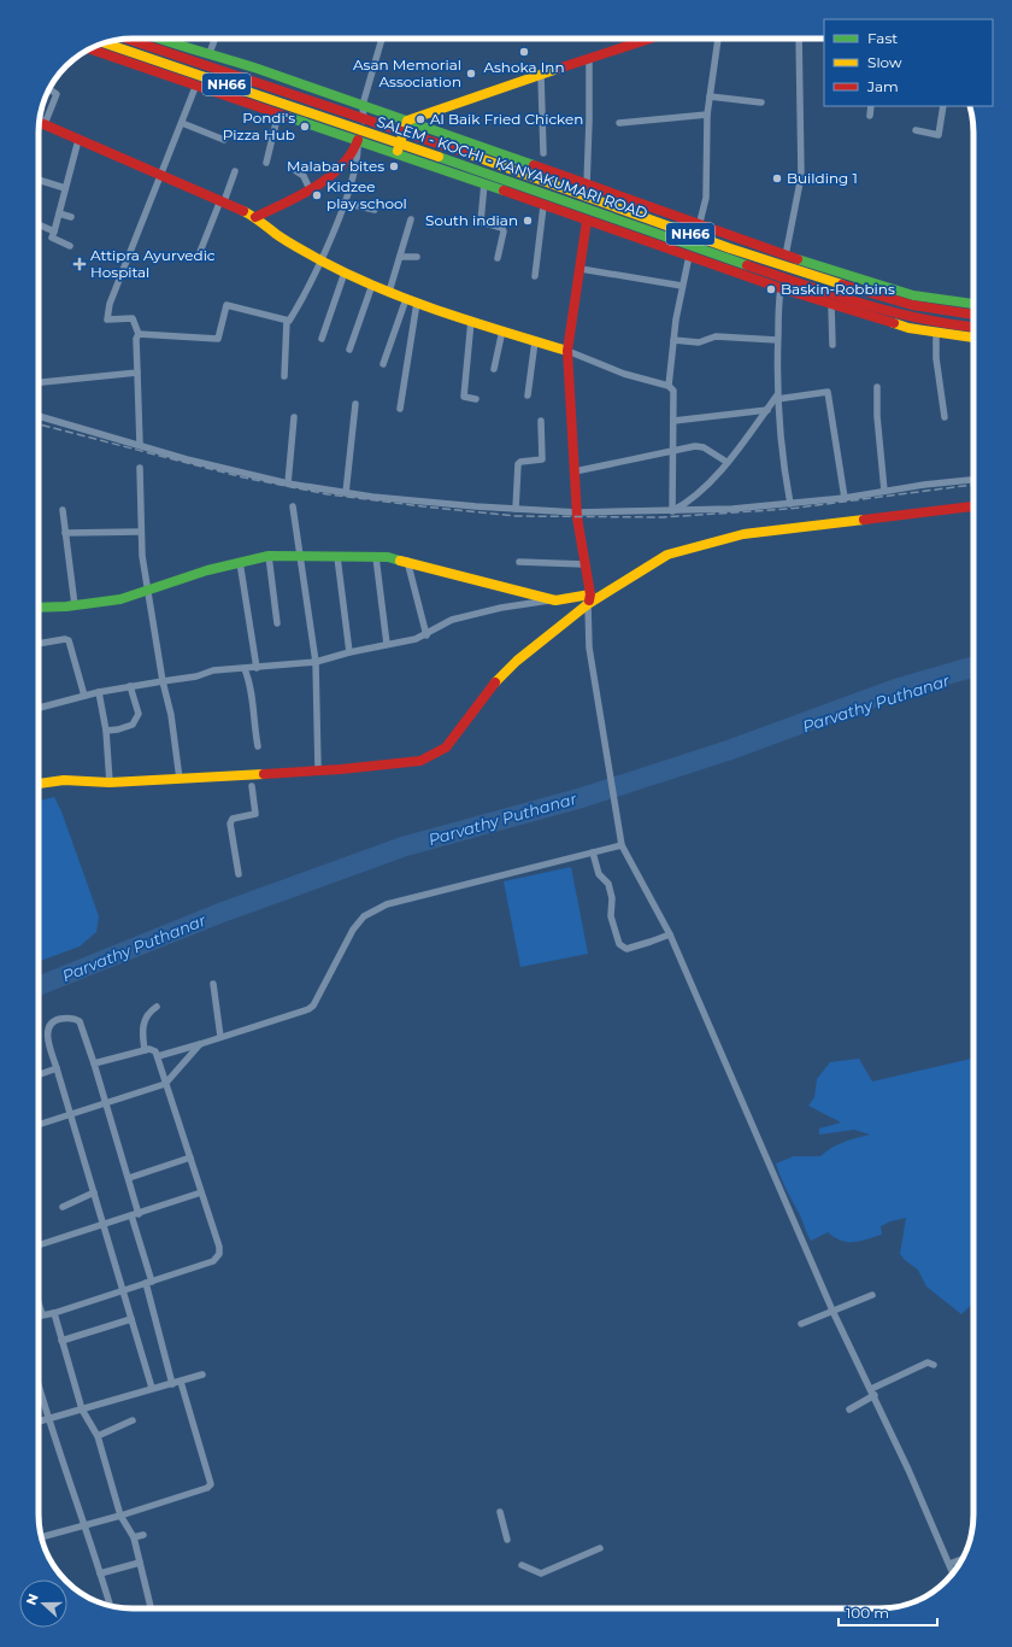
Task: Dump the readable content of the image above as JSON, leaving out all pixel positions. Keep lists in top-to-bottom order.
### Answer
{
  "streets": {
    "main road": ["NH66", "SALEM - KOCHI - KANYAKUMARI ROAD"]
  },
  "water": ["Parvathy Puthanar"],
  "places": {
    "other": [
      "Ashoka Inn",
      "Asan Memorial Association",
      "Al Baik Fried Chicken",
      "Pondi's Pizza Hub",
      "Malabar bites",
      "Building 1",
      "Kidzee play school",
      "South indian",
      "Baskin-Robbins"
    ],
    "health": ["Attipra Ayurvedic Hospital"]
  },
  "legend": ["Fast", "Slow", "Jam"],
  "scale_bar": "100 m",
  "north": "left"
}
